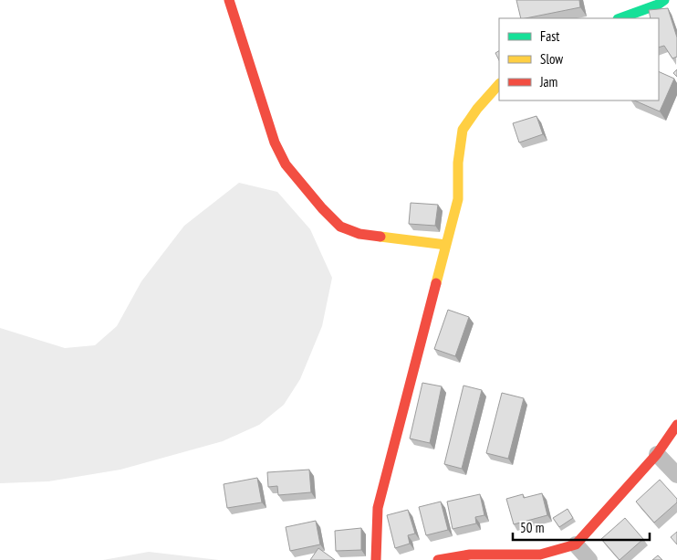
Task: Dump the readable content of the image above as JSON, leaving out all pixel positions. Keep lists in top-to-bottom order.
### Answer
{
  "legend": ["Fast", "Slow", "Jam"],
  "scale_bar": "50 m"
}
